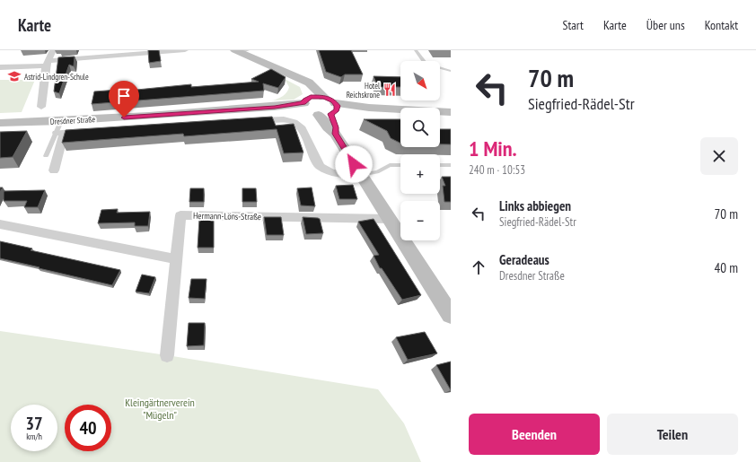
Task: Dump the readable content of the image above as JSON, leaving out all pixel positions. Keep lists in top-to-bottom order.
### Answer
{
  "streets": {
    "street": ["Dresdner Straße", "Hermann-Löns-Straße"]
  },
  "parks": ["Kleingärtnerverein \"Mügeln\""],
  "places": {
    "school or university": ["Astrid-Lindgren-Schule"],
    "restaurant": ["Hotel Reichskrone"]
  },
  "north": "bottom right",
  "page": {
    "header": "Karte",
    "nav": [
      "Start",
      "Karte",
      "Über uns",
      "Kontakt"
    ],
    "turn": ["70 m", "Siegfried-Rädel-Str"],
    "map_buttons": ["+", "−"],
    "heading": ["1 Min.", "240 m · 10:53"],
    "list": [
      {
        "name": "Links abbiegen",
        "note": "Siegfried-Rädel-Str",
        "value": "70 m"
      },
      {
        "name": "Geradeaus",
        "note": "Dresdner Straße",
        "value": "40 m"
      }
    ],
    "speed": "37 km/h",
    "limit": "40",
    "buttons": ["Beenden", "Teilen"]
  }
}
